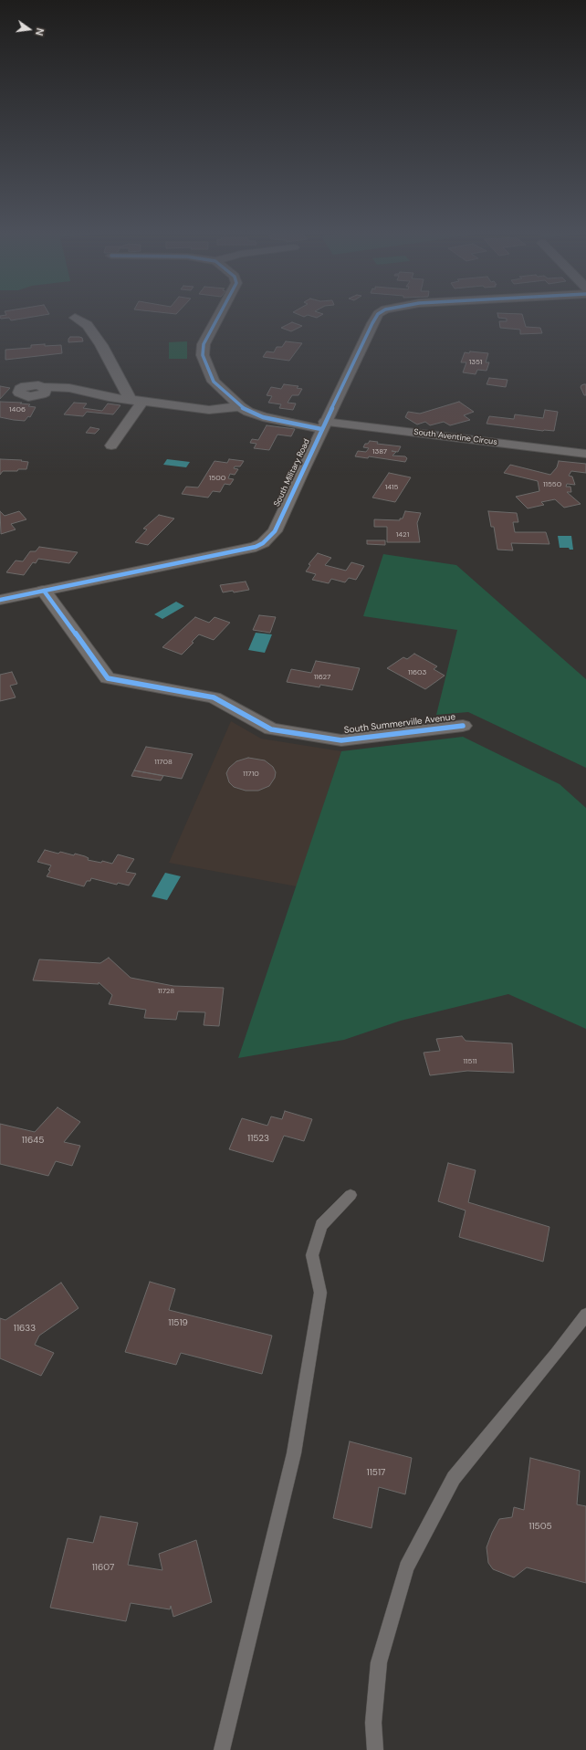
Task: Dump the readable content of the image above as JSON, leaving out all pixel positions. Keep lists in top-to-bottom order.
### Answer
{
  "streets": {
    "street": ["South Aventine Circus", "South Military Road", "South Summerville Avenue"]
  },
  "crossings": [
    ["South Aventine Circus", "South Military Road"],
    ["South Military Road", "South Summerville Avenue"]
  ],
  "house_numbers": [
    "1351",
    "1406",
    "1387",
    "1500",
    "11550",
    "1415",
    "1421",
    "11603",
    "11627",
    "11708",
    "11710",
    "11728",
    "11511",
    "11523",
    "11645",
    "11519",
    "11633",
    "11517",
    "11505",
    "11607"
  ],
  "north": "right"
}
